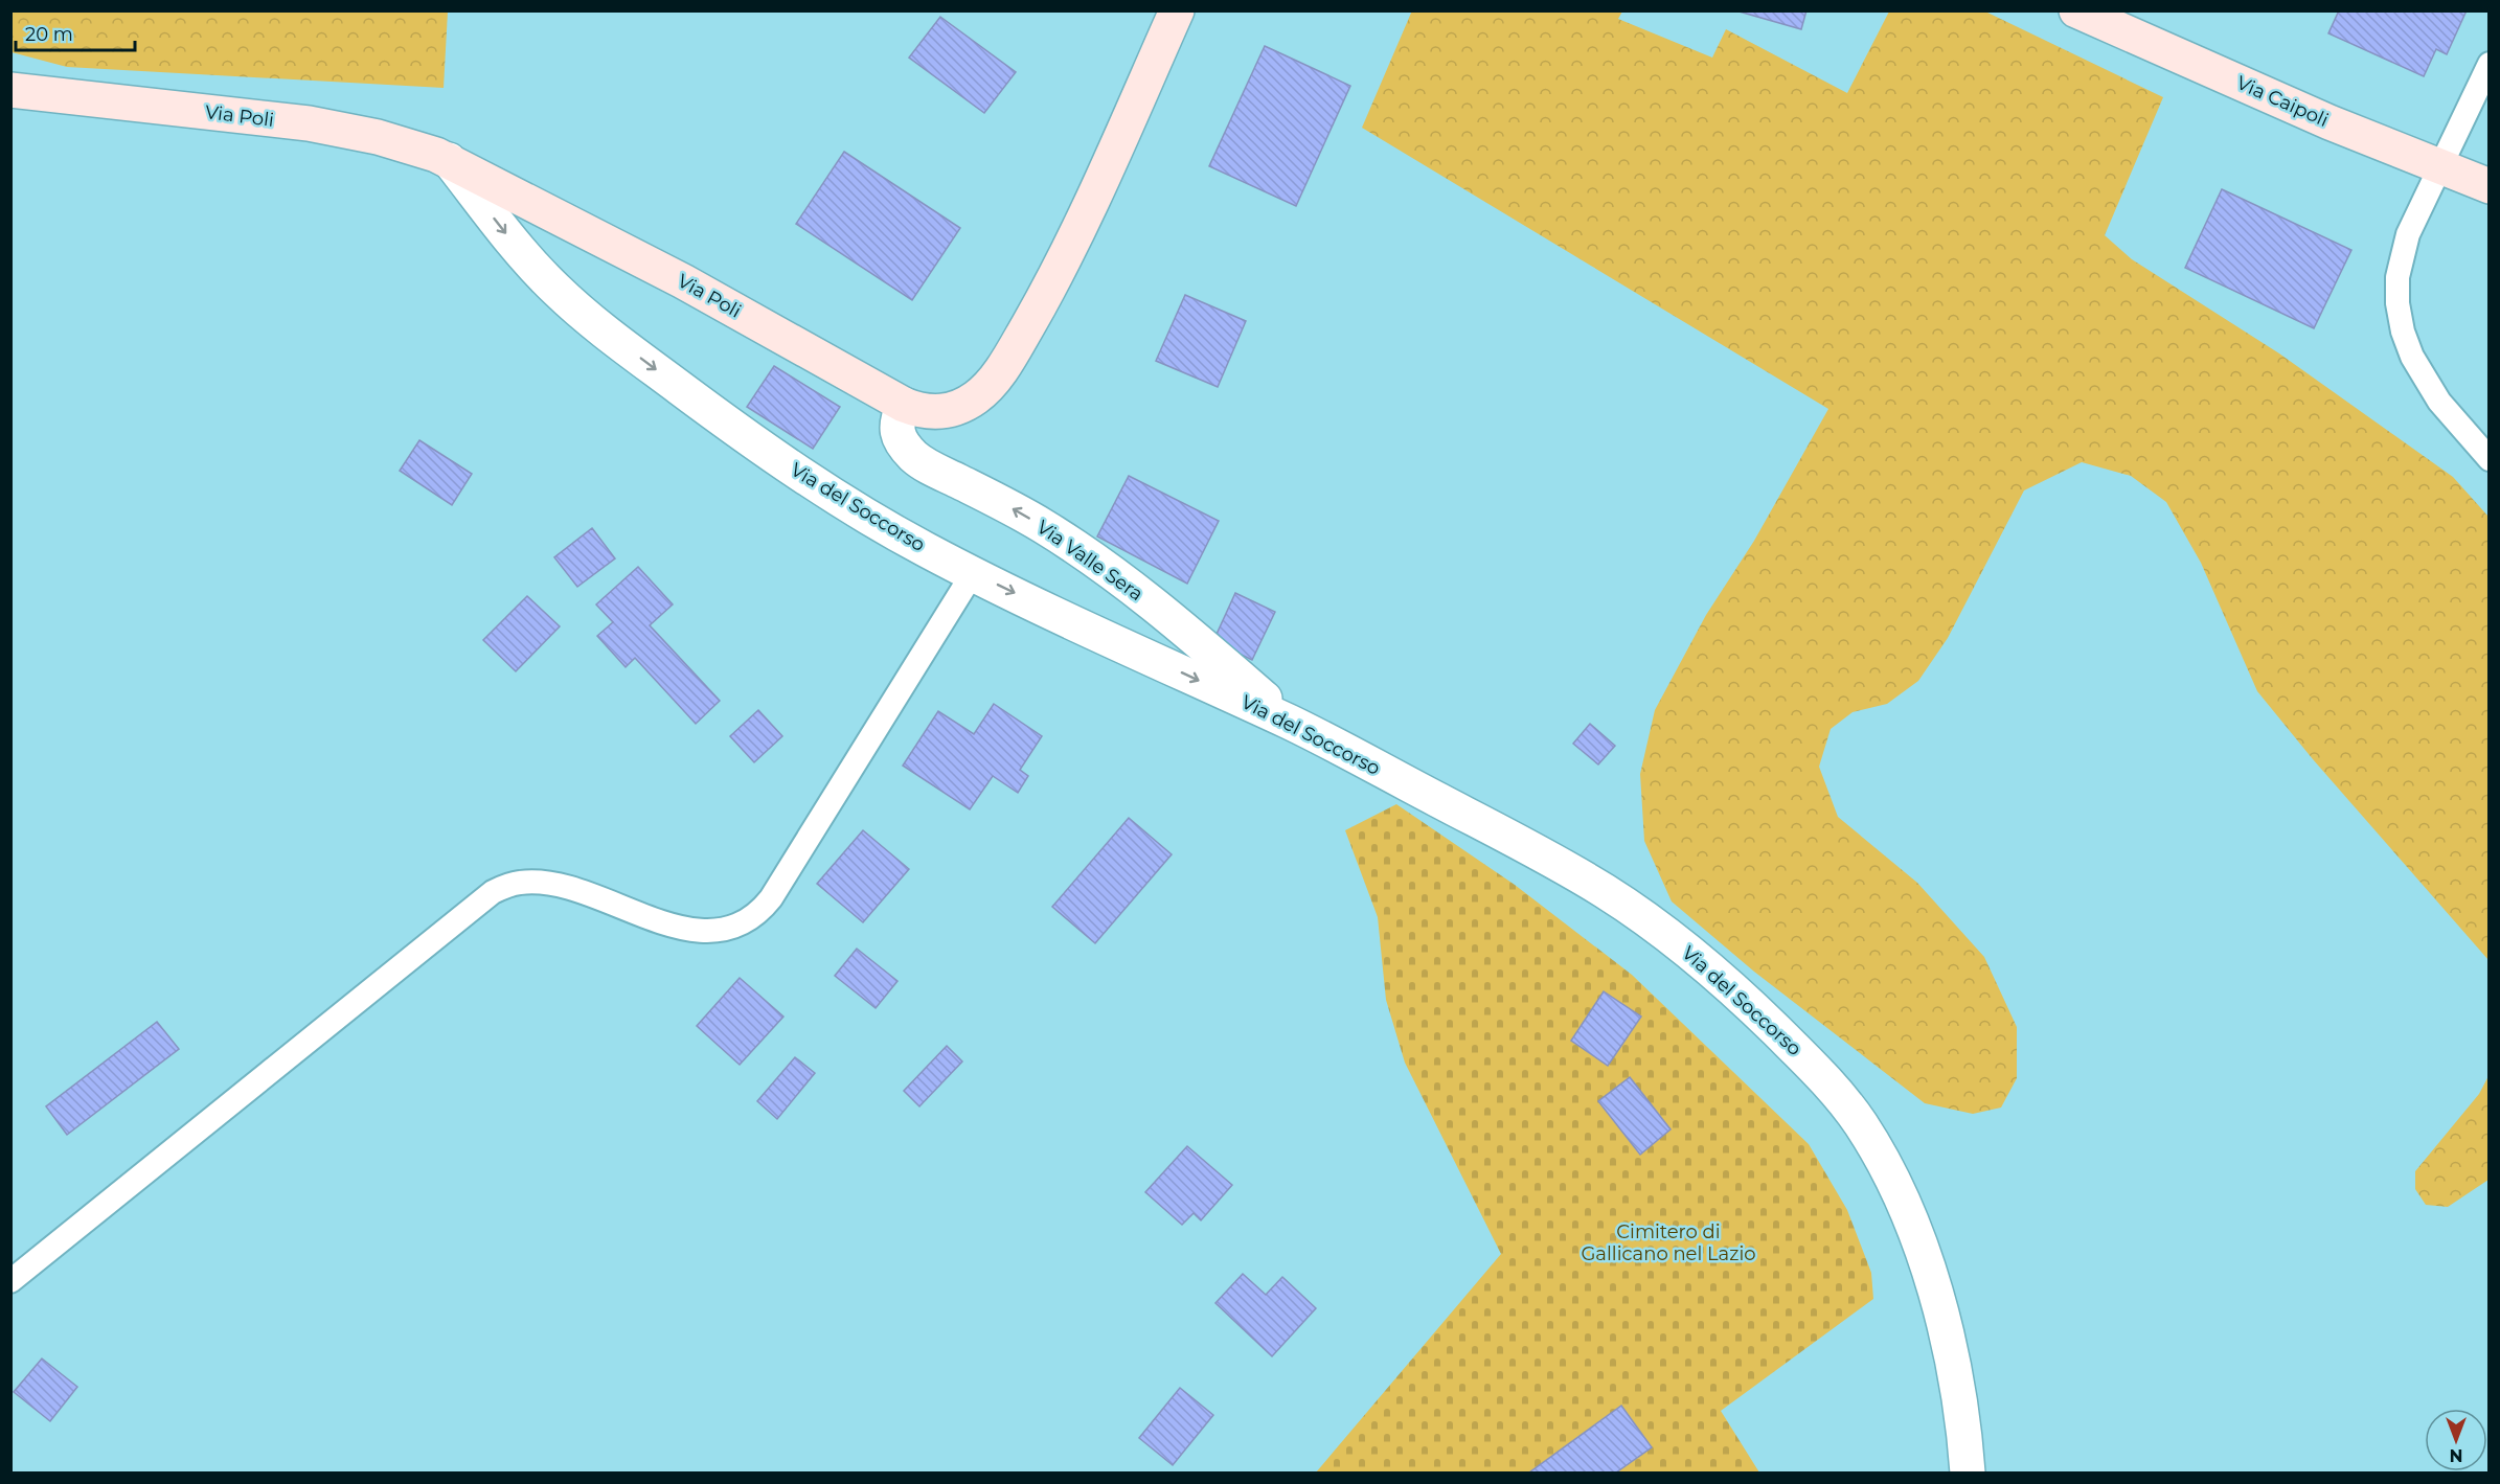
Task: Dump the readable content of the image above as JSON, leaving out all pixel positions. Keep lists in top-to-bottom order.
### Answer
{
  "streets": {
    "street": [
      "Via Caipoli",
      "Via Poli",
      "Via del Soccorso",
      "Via Valle Sera"
    ]
  },
  "crossings": [
    ["Via Poli", "Via del Soccorso"],
    ["Via Poli", "Via Valle Sera"],
    ["Via del Soccorso", "Via Valle Sera"]
  ],
  "one_way": ["Via del Soccorso", "Via Valle Sera"],
  "parks": ["Cimitero di Gallicano nel Lazio"],
  "scale_bar": "20 m",
  "north": "bottom"
}
